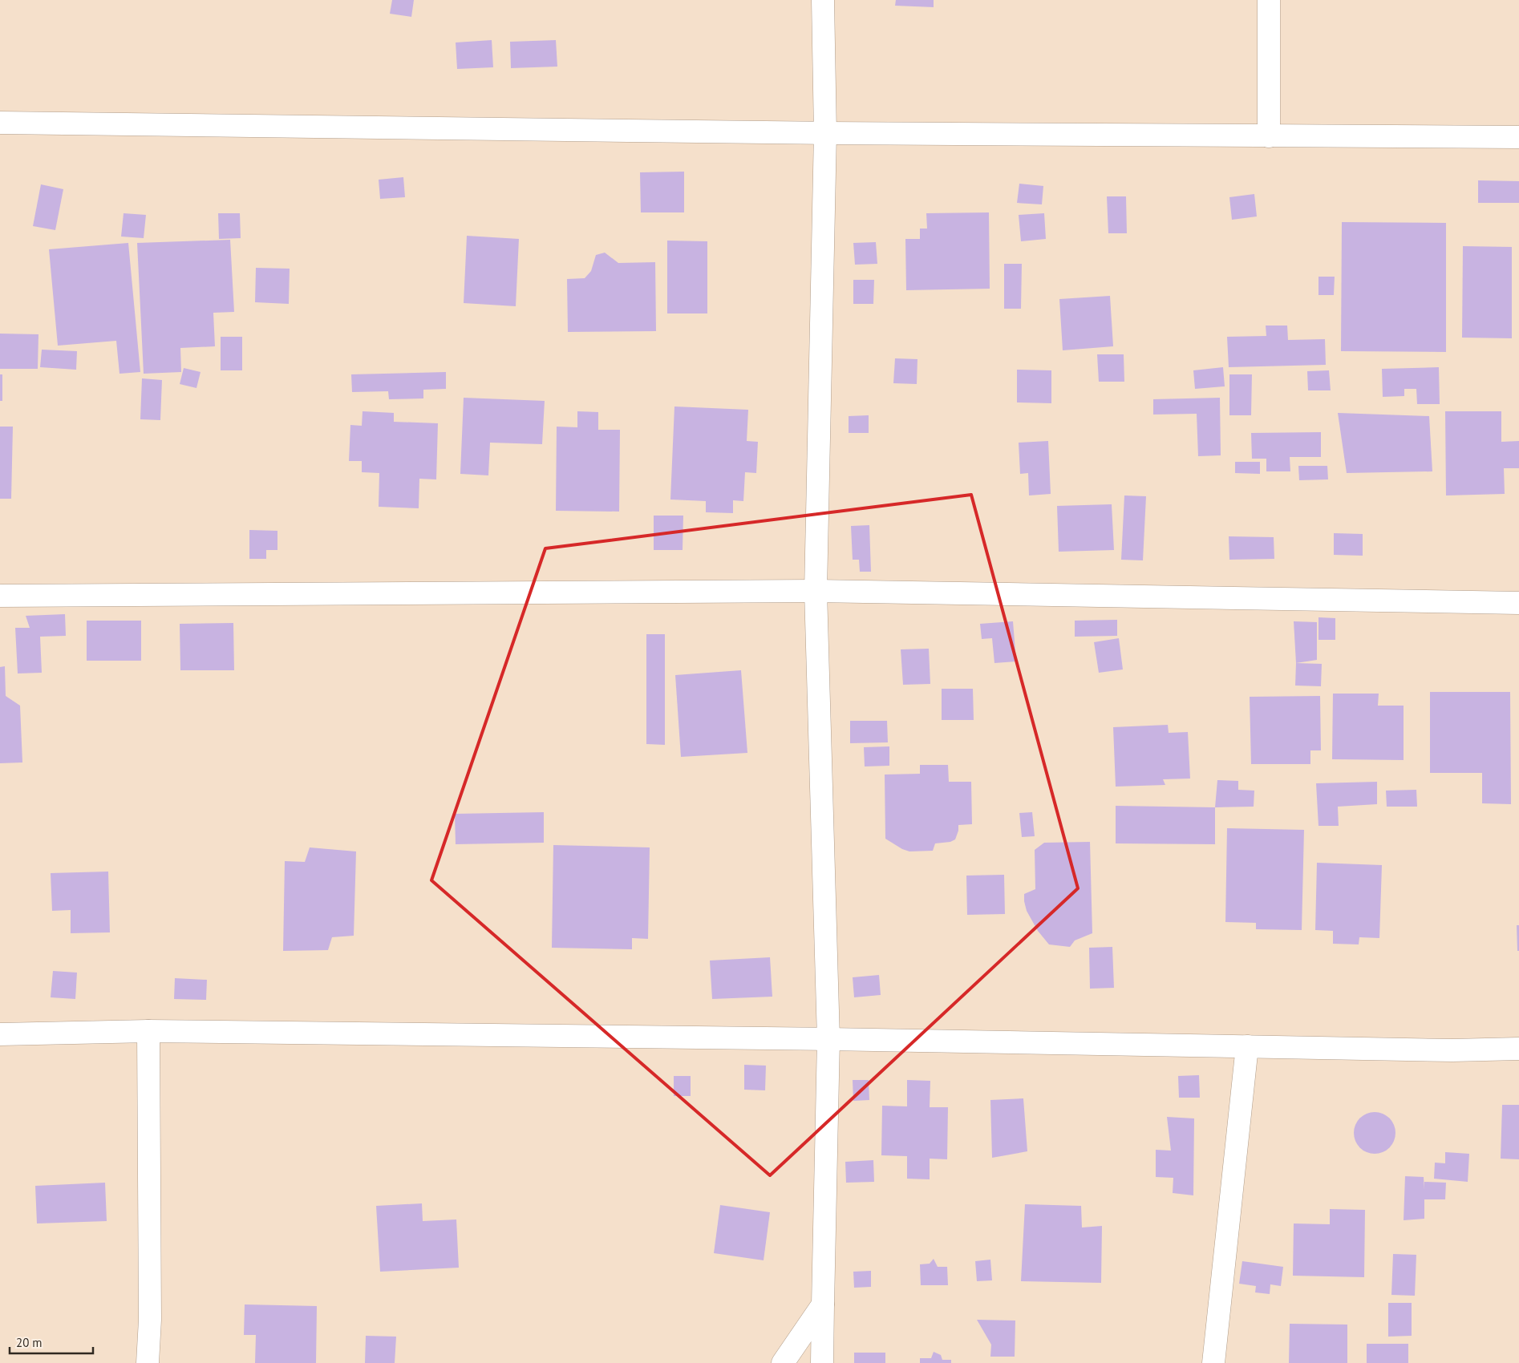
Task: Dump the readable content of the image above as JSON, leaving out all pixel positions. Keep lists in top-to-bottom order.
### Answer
{
  "scale_bar": "20 m"
}
